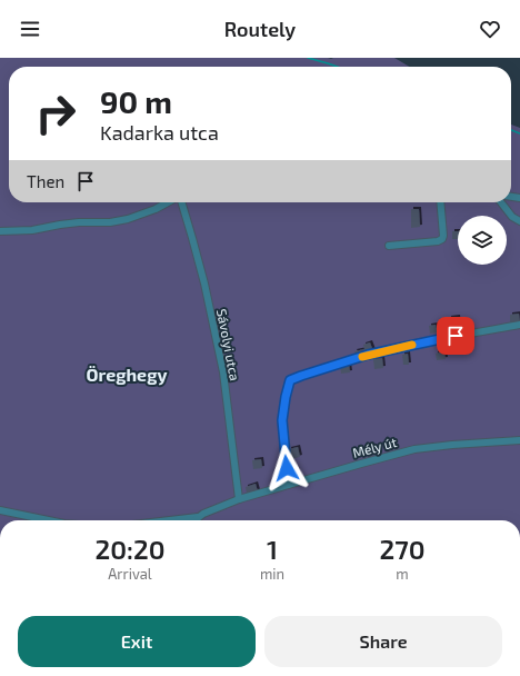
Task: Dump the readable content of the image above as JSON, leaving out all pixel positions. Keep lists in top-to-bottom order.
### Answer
{
  "streets": {
    "street": ["Sávolyi utca", "Mély út"]
  },
  "crossings": [
    ["Sávolyi utca", "Mély út"]
  ],
  "districts": ["Öreghegy"],
  "page": {
    "header": "Routely",
    "turn": ["90 m", "Kadarka utca"],
    "then": "Then",
    "eta": [
      "20:20",
      "Arrival",
      "1",
      "min",
      "270",
      "m"
    ],
    "buttons": ["Exit", "Share"]
  }
}
